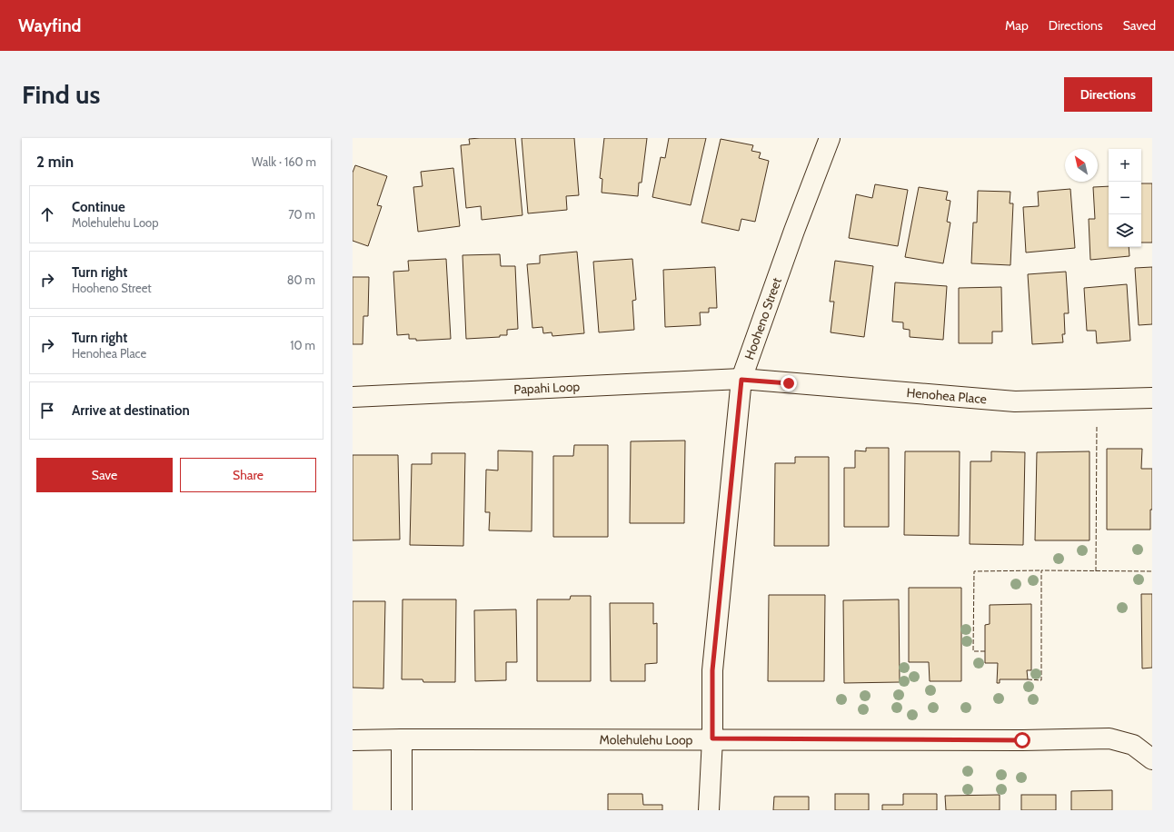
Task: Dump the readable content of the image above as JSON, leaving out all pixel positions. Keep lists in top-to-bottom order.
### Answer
{
  "streets": {
    "street": [
      "Hooheno Street",
      "Papahi Loop",
      "Henohea Place",
      "Molehulehu Loop"
    ]
  },
  "crossings": [
    ["Hooheno Street", "Papahi Loop"],
    ["Hooheno Street", "Henohea Place"],
    ["Hooheno Street", "Molehulehu Loop"],
    ["Papahi Loop", "Henohea Place"]
  ],
  "north": "top left",
  "page": {
    "header": "Wayfind",
    "nav": ["Map", "Directions", "Saved"],
    "buttons": [
      "Directions",
      ["Save", "Share"]
    ],
    "title": "Find us",
    "heading": ["2 min", "Walk · 160 m"],
    "map_buttons": ["+", "−"],
    "list": [
      ["Continue", "Molehulehu Loop", "70 m"],
      ["Turn right", "Hooheno Street", "80 m"],
      ["Turn right", "Henohea Place", "10 m"],
      "Arrive at destination"
    ]
  }
}
